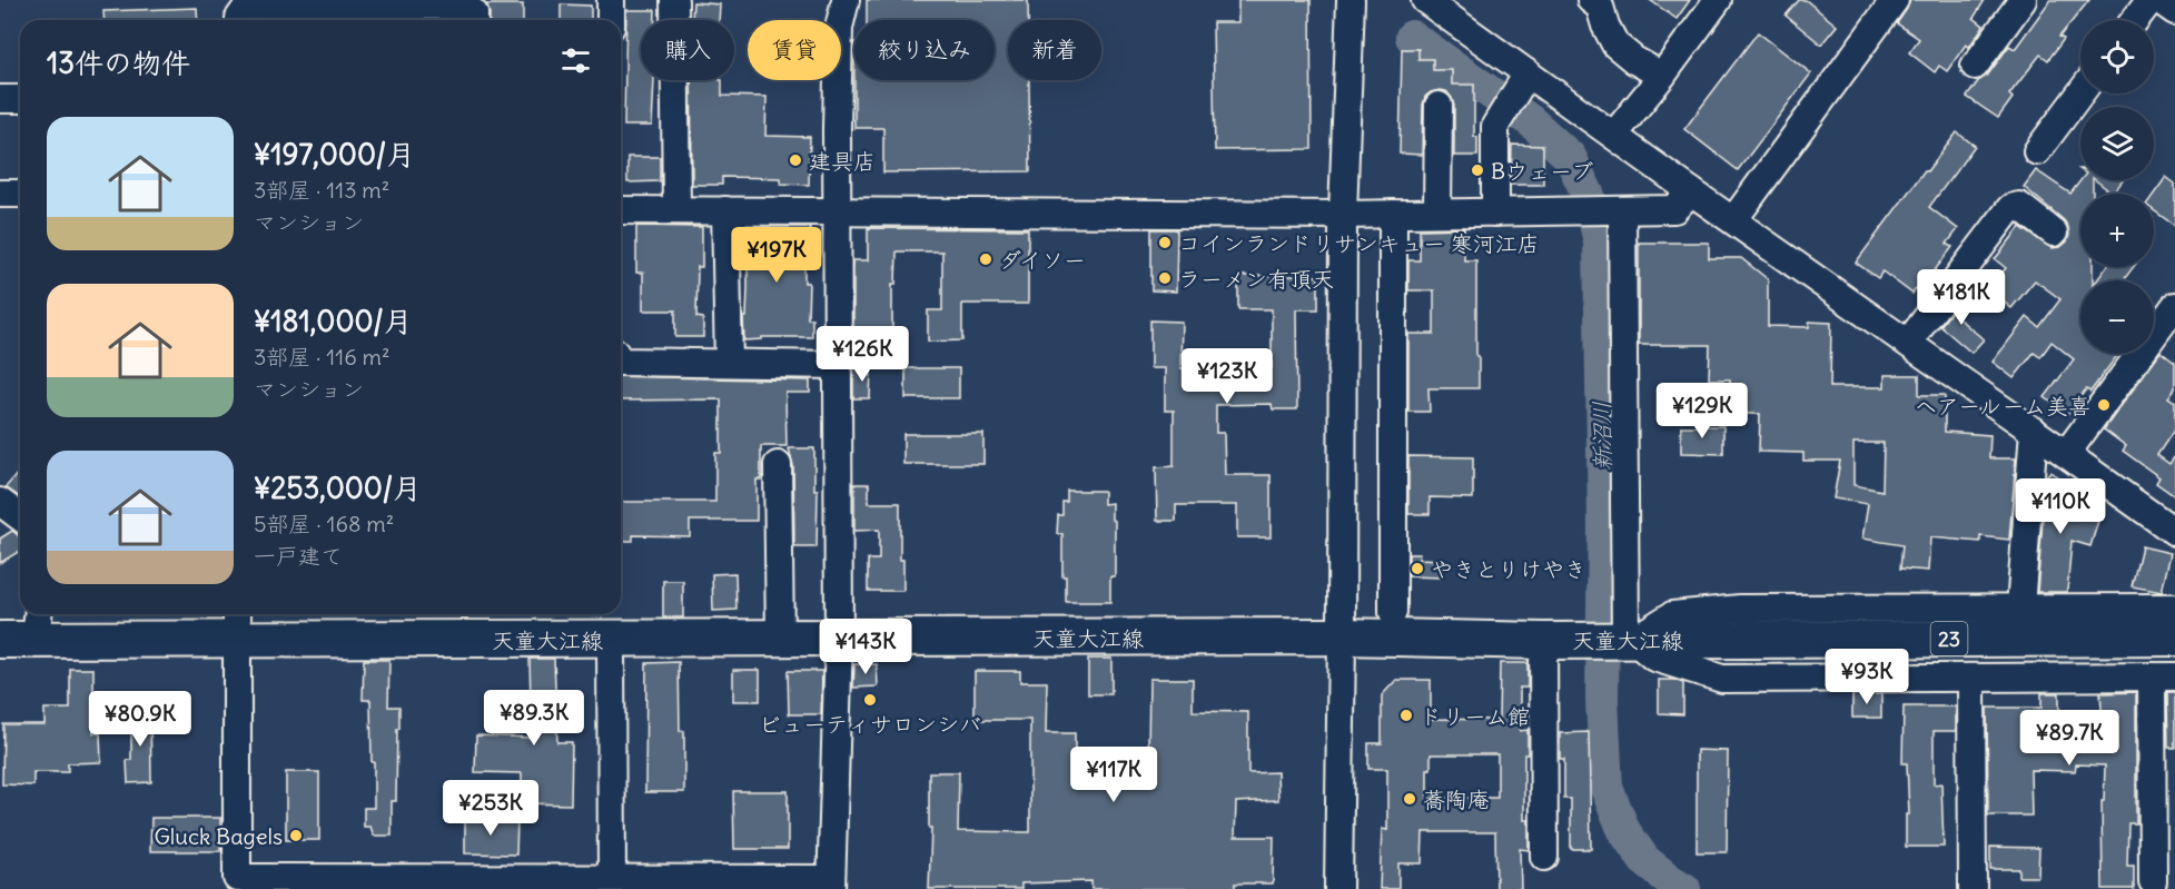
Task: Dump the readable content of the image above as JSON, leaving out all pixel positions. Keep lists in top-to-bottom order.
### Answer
{
  "streets": {
    "main road": ["天童大江線", "23"]
  },
  "water": ["新沼川"],
  "places": [
    "建具店",
    "Bウェーブ",
    "コインランドリサンキュー 寒河江店",
    "ダイソー",
    "ラーメン有頂天",
    "ヘアールーム美喜",
    "やきとりけやき",
    "ビューティサロンシバ",
    "ドリーム館",
    "蕎陶庵",
    "Gluck Bagels"
  ],
  "page": {
    "map_buttons": ["+", "−"],
    "chip": [
      "購入",
      "賃貸",
      "絞り込み",
      "新着"
    ],
    "heading": "13件の物件",
    "list": [
      {
        "name": "¥197,000/月",
        "note": "3部屋 · 113 m² · マンション"
      },
      {
        "name": "¥181,000/月",
        "note": "3部屋 · 116 m² · マンション"
      },
      {
        "name": "¥253,000/月",
        "note": "5部屋 · 168 m² · 一戸建て"
      }
    ],
    "price": [
      "¥197K",
      "¥181K",
      "¥126K",
      "¥123K",
      "¥129K",
      "¥110K",
      "¥143K",
      "¥93K",
      "¥89.3K",
      "¥80.9K",
      "¥89.7K",
      "¥117K",
      "¥253K"
    ]
  }
}
